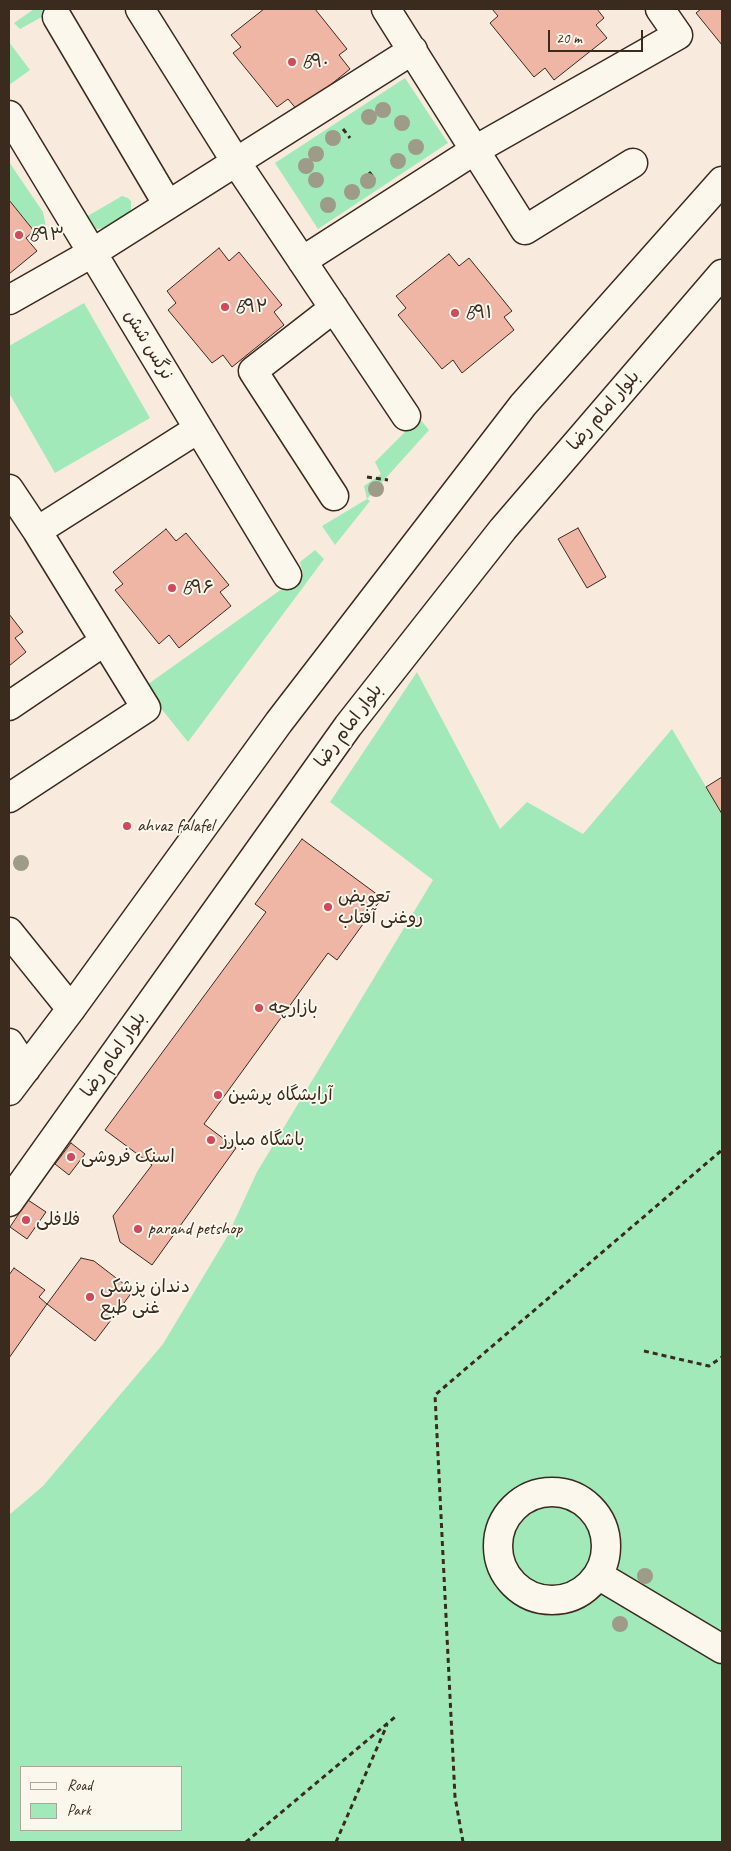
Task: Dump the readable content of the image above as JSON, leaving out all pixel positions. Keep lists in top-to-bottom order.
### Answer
{
  "streets": {
    "street": ["نرگس شش", "بلوار امام رضا"]
  },
  "places": [
    "B۹۰",
    "B۹۳",
    "B۹۲",
    "B۹۱",
    "B۹۶",
    "ahvaz falafel",
    "تعویض روغنی آفتاب",
    "بازارچه",
    "آرایشگاه پرشین",
    "باشگاه مبارز",
    "اسنک فروشی",
    "فلافلی",
    "parand petshop",
    "دندان پزشکی غنی طبع"
  ],
  "legend": ["Road", "Park"],
  "scale_bar": "20 m"
}
